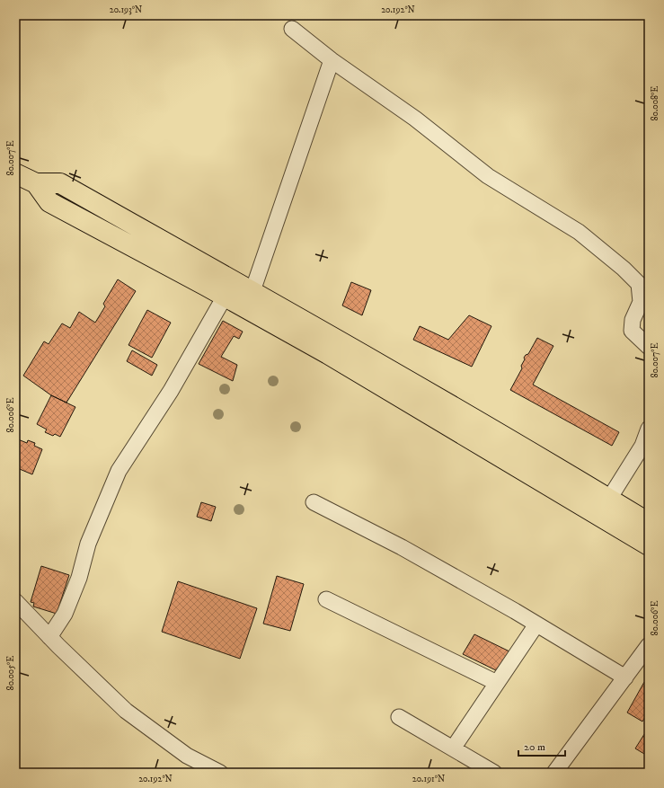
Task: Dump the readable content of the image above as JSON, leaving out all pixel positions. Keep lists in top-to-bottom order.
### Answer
{
  "scale_bar": "20 m",
  "coordinates": [
    "20.193°N",
    "20.192°N",
    "80.008°E",
    "80.007°E",
    "80.006°E",
    "80.005°E",
    "20.191°N"
  ]
}
